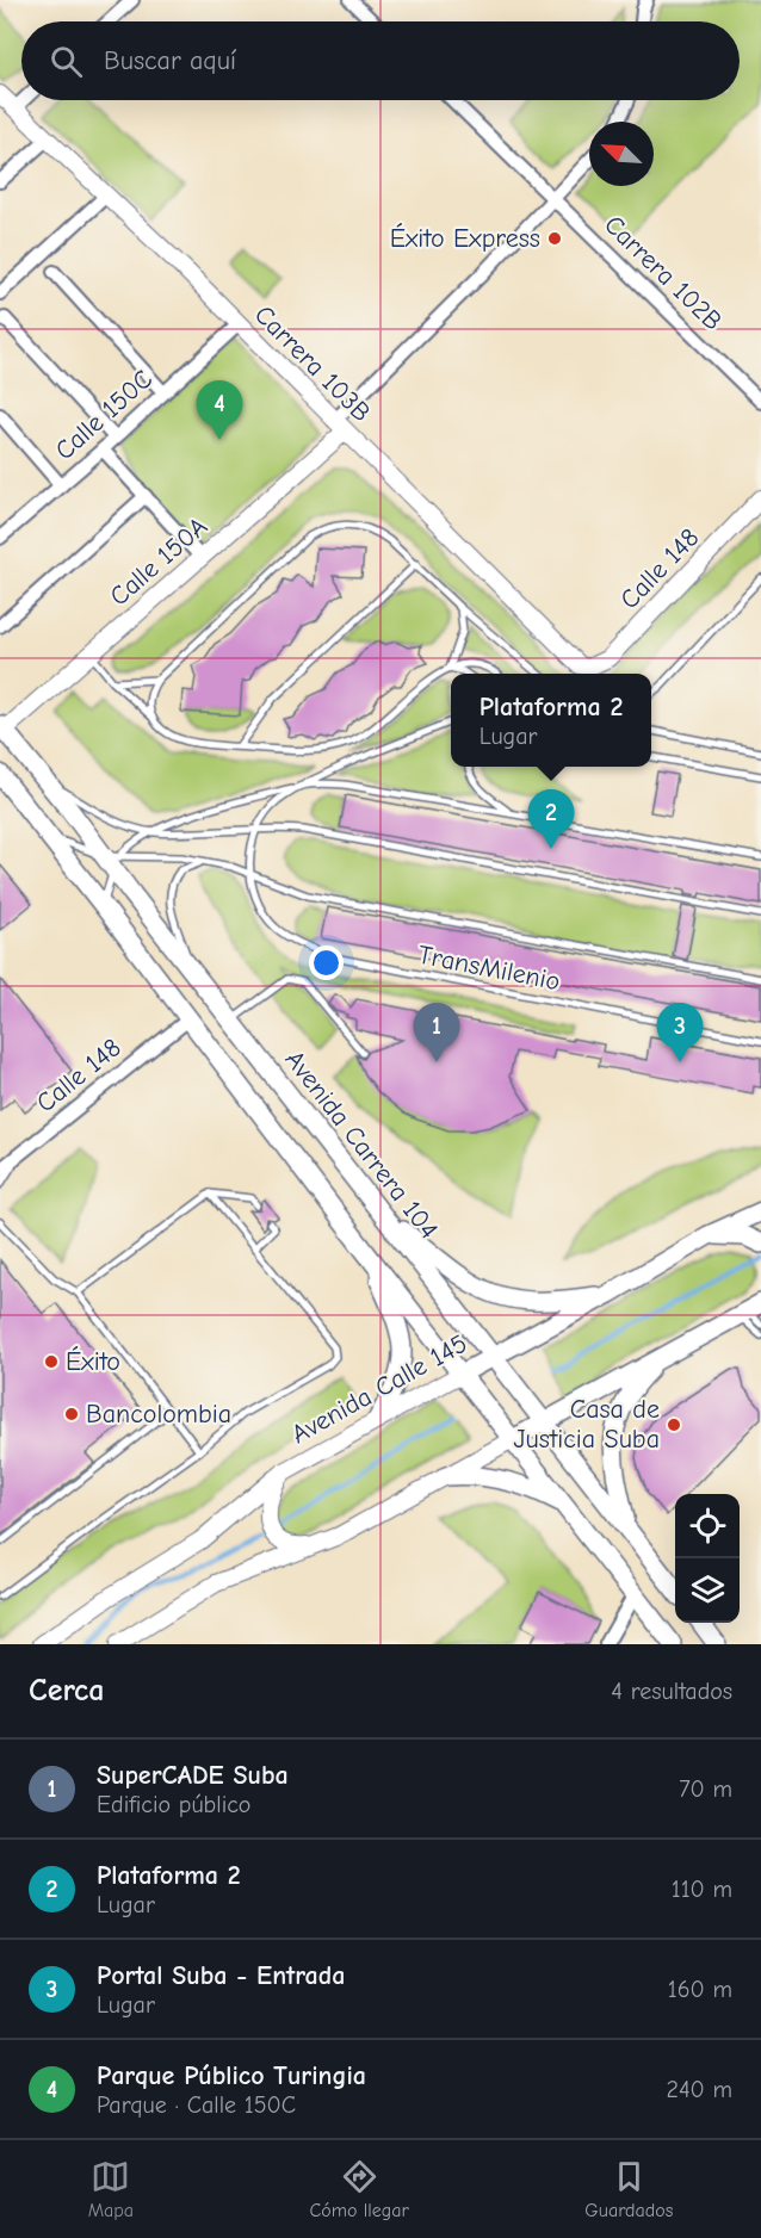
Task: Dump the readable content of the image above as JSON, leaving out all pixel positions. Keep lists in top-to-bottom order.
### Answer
{
  "streets": {
    "main road": ["Avenida Carrera 104", "Avenida Calle 145"],
    "street": [
      "Carrera 102B",
      "Carrera 103B",
      "Calle 150C",
      "Calle 150A",
      "Calle 148"
    ],
    "lane": ["TransMilenio"]
  },
  "crossings": [
    ["Carrera 102B", "Calle 150A"],
    ["Carrera 103B", "Calle 150C"],
    ["Carrera 103B", "Calle 150A"],
    ["Carrera 103B", "Calle 148"],
    ["Calle 150A", "Avenida Carrera 104"],
    ["TransMilenio", "Avenida Carrera 104"],
    ["Avenida Carrera 104", "Avenida Calle 145"]
  ],
  "places": [
    "Éxito Express",
    "Éxito",
    "Bancolombia",
    "Casa de Justicia Suba"
  ],
  "north": "top left",
  "page": {
    "search": "Buscar aquí",
    "pins": [
      "4",
      "2",
      "1",
      "3"
    ],
    "popup": ["Plataforma 2", "Lugar"],
    "heading": ["Cerca", "4 resultados"],
    "list": [
      {
        "mark": "1",
        "name": "SuperCADE Suba",
        "note": "Edificio público",
        "value": "70 m"
      },
      {
        "mark": "2",
        "name": "Plataforma 2",
        "note": "Lugar",
        "value": "110 m"
      },
      {
        "mark": "3",
        "name": "Portal Suba - Entrada",
        "note": "Lugar",
        "value": "160 m"
      },
      {
        "mark": "4",
        "name": "Parque Público Turingia",
        "note": "Parque · Calle 150C",
        "value": "240 m"
      }
    ],
    "nav": ["Mapa", "Cómo llegar", "Guardados"]
  }
}
